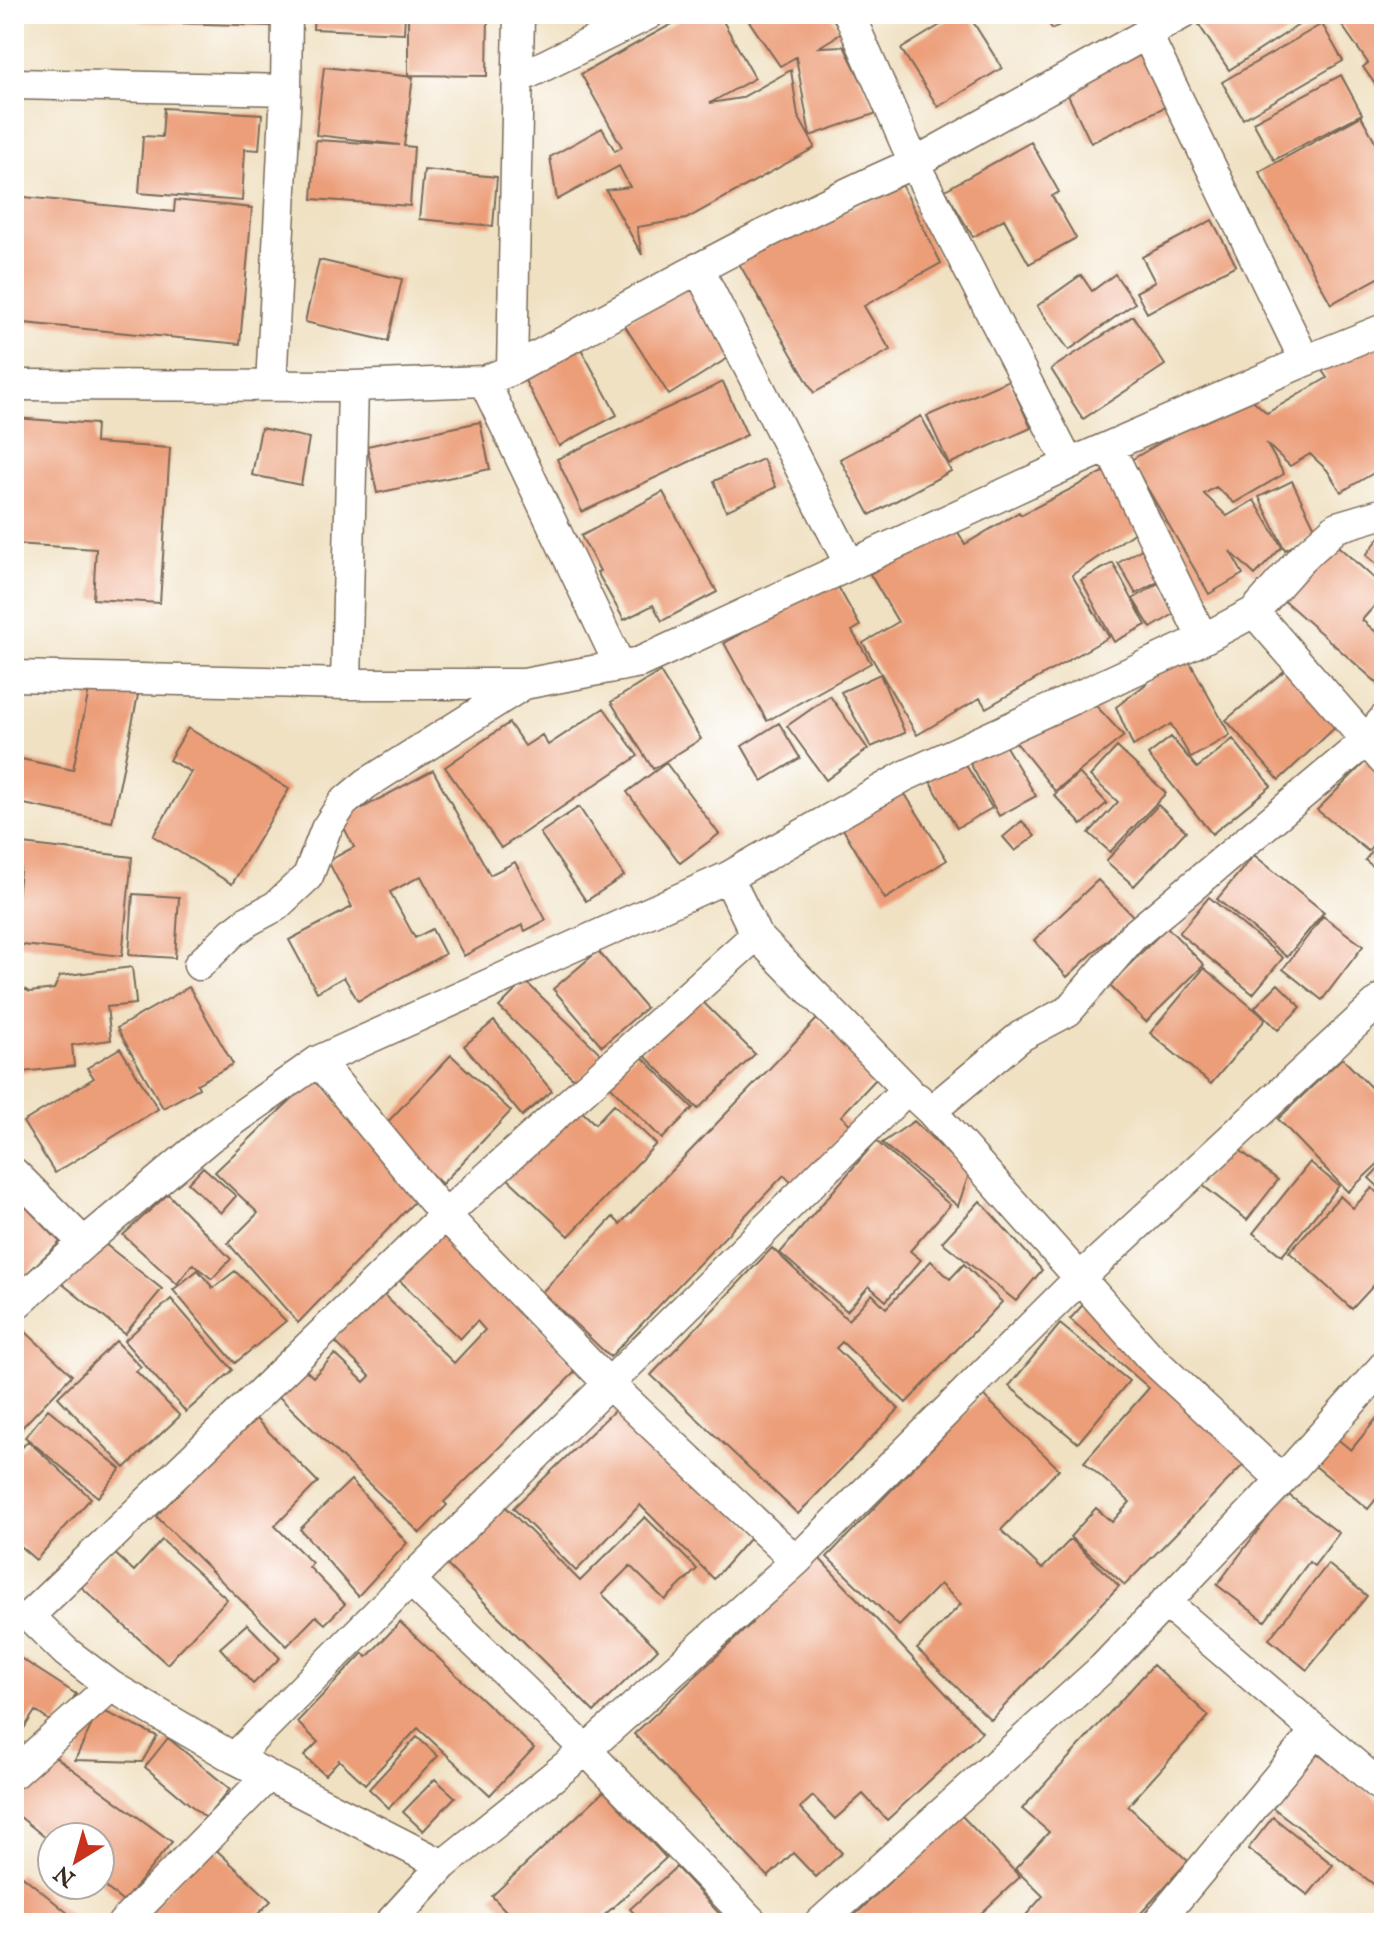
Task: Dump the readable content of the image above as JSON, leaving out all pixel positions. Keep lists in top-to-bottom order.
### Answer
{
  "north": "bottom left"
}
